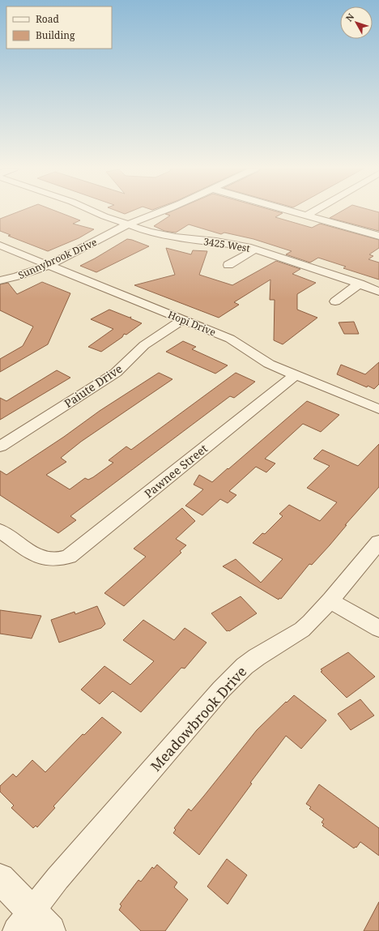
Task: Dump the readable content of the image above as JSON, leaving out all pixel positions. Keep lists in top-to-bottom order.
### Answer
{
  "streets": {
    "street": [
      "3425 West",
      "Sunnybrook Drive",
      "Hopi Drive",
      "Paiute Drive",
      "Pawnee Street",
      "Meadowbrook Drive"
    ]
  },
  "crossings": [
    ["3425 West", "Sunnybrook Drive"],
    ["Sunnybrook Drive", "Hopi Drive"],
    ["Hopi Drive", "Paiute Drive"],
    ["Hopi Drive", "Pawnee Street"]
  ],
  "legend": ["Road", "Building"],
  "north": "top left"
}
